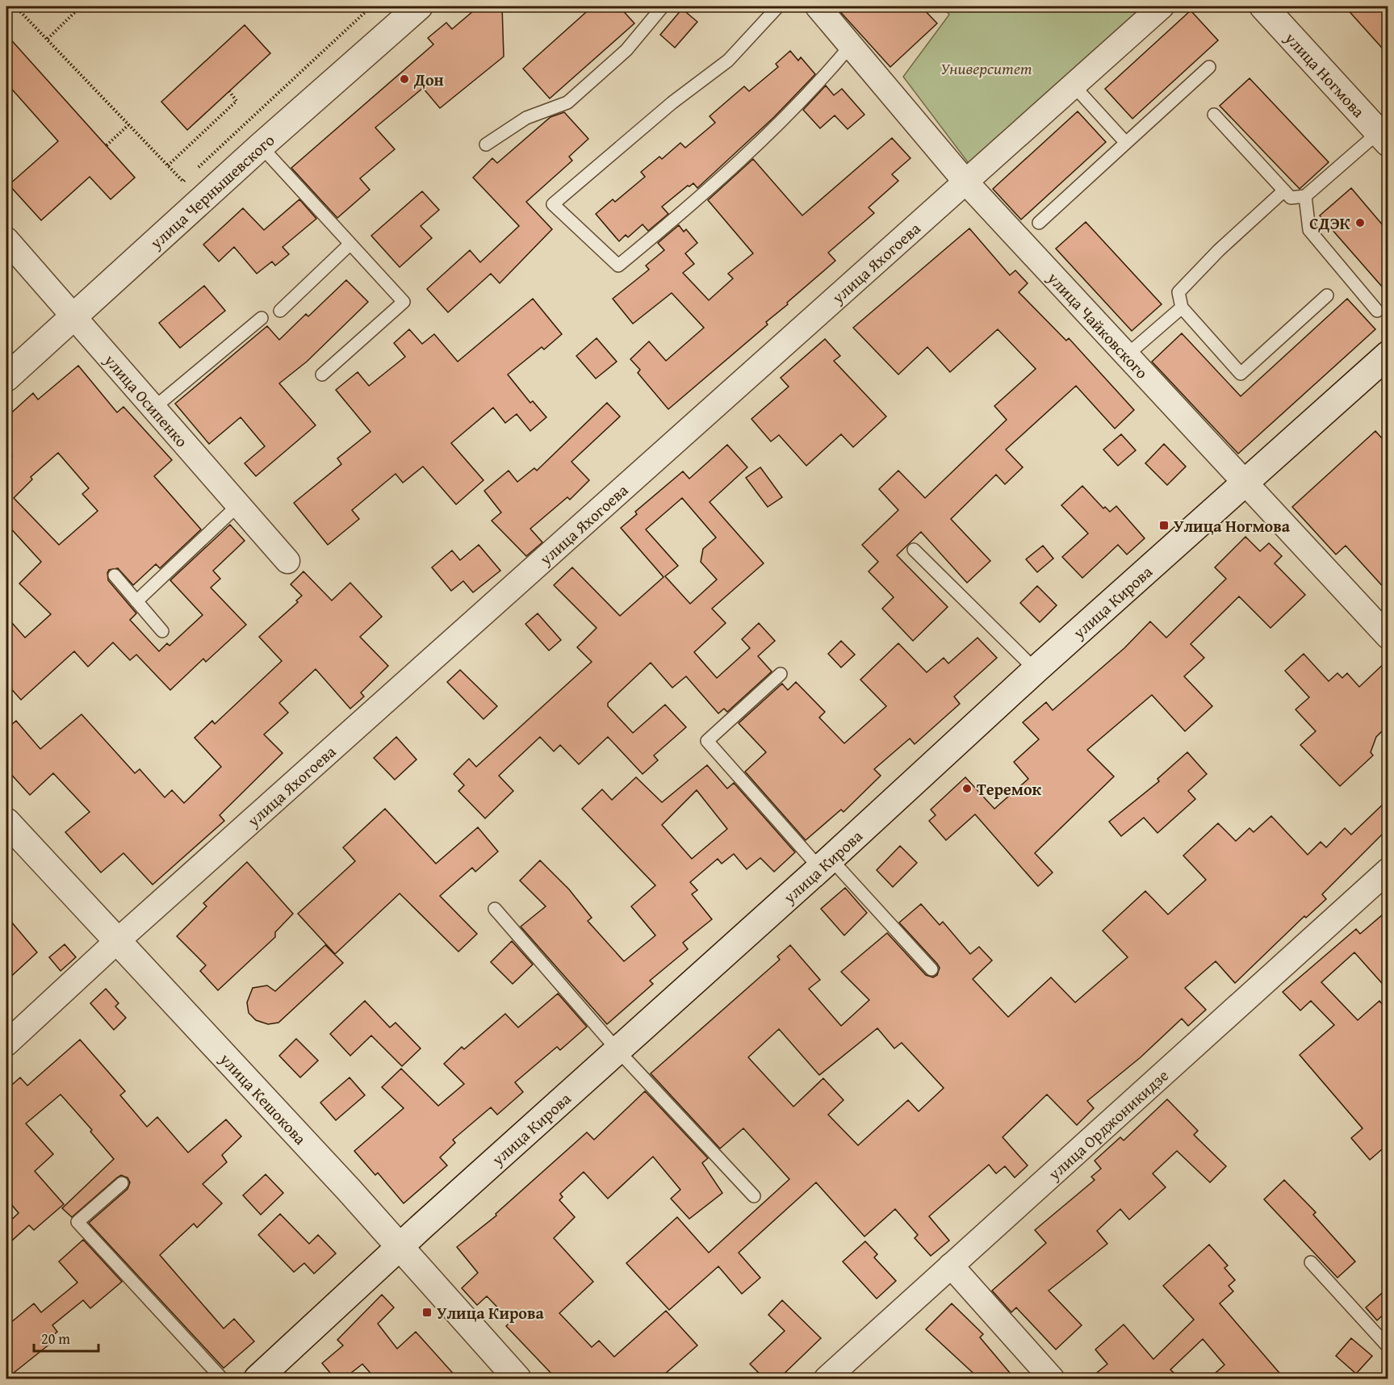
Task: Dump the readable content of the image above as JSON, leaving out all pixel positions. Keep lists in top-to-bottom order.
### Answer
{
  "streets": {
    "main road": [
      "улица Ногмова",
      "улица Чернышевского",
      "улица Кирова",
      "улица Кешокова"
    ],
    "street": [
      "улица Яхогоева",
      "улица Чайковского",
      "улица Осипенко",
      "улица Орджоникидзе"
    ]
  },
  "crossings": [
    ["улица Чернышевского", "улица Осипенко"],
    ["улица Яхогоева", "улица Чайковского"],
    ["улица Яхогоева", "улица Кешокова"],
    ["улица Чайковского", "улица Кирова"],
    ["улица Кирова", "улица Кешокова"]
  ],
  "parks": ["Университет"],
  "places": {
    "other": ["Дон", "СДЭК", "Теремок"],
    "transit": ["Улица Ногмова", "Улица Кирова"]
  },
  "scale_bar": "20 m"
}
